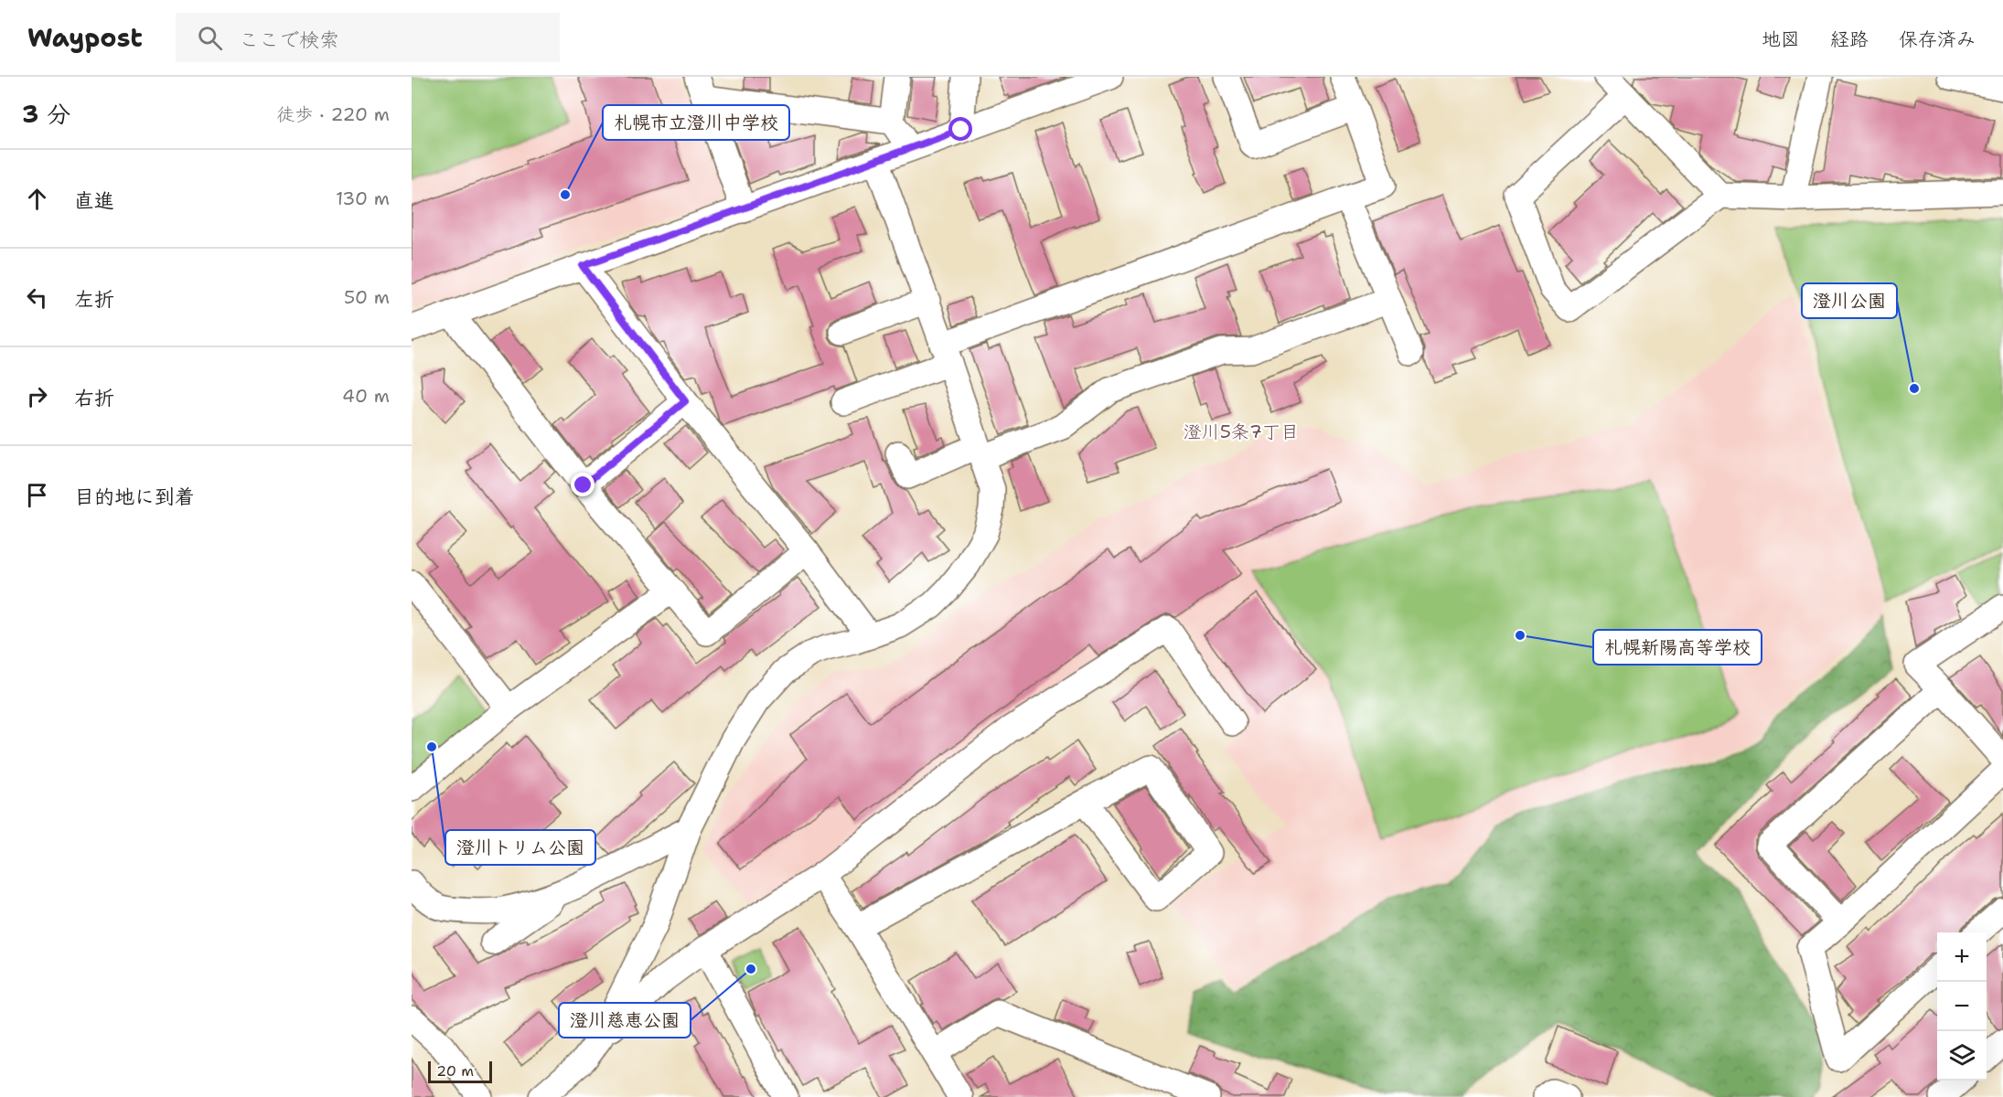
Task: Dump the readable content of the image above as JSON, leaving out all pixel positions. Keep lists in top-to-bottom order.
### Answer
{
  "districts": ["澄川5条7丁目"],
  "places": [
    "札幌市立澄川中学校",
    "澄川公園",
    "札幌新陽高等学校",
    "澄川トリム公園",
    "澄川慈恵公園"
  ],
  "scale_bar": "20 m",
  "page": {
    "header": "Waypost",
    "search": "ここで検索",
    "nav": ["地図", "経路", "保存済み"],
    "heading": ["3 分", "徒歩 · 220 m"],
    "list": [
      ["直進", "130 m"],
      ["左折", "50 m"],
      ["右折", "40 m"],
      "目的地に到着"
    ],
    "map_buttons": ["+", "−"],
    "scale": "20 m"
  }
}
